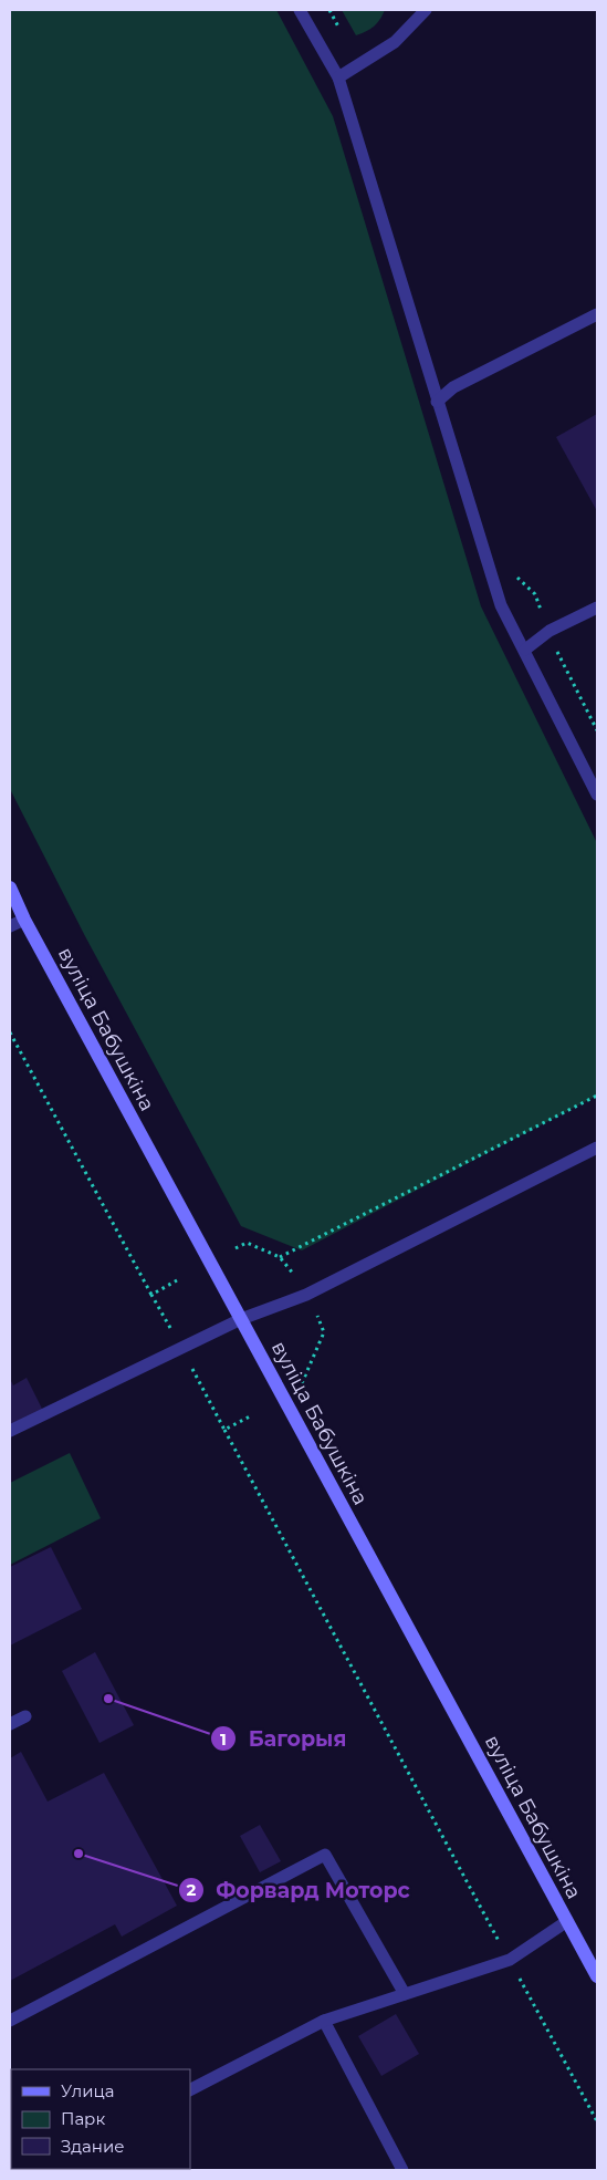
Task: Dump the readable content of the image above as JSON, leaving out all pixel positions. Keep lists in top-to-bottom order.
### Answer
{
  "streets": {
    "street": ["вуліца Бабушкіна"]
  },
  "places": ["Багорыя", "Форвард Моторс"],
  "legend": ["Улица", "Парк", "Здание"]
}
